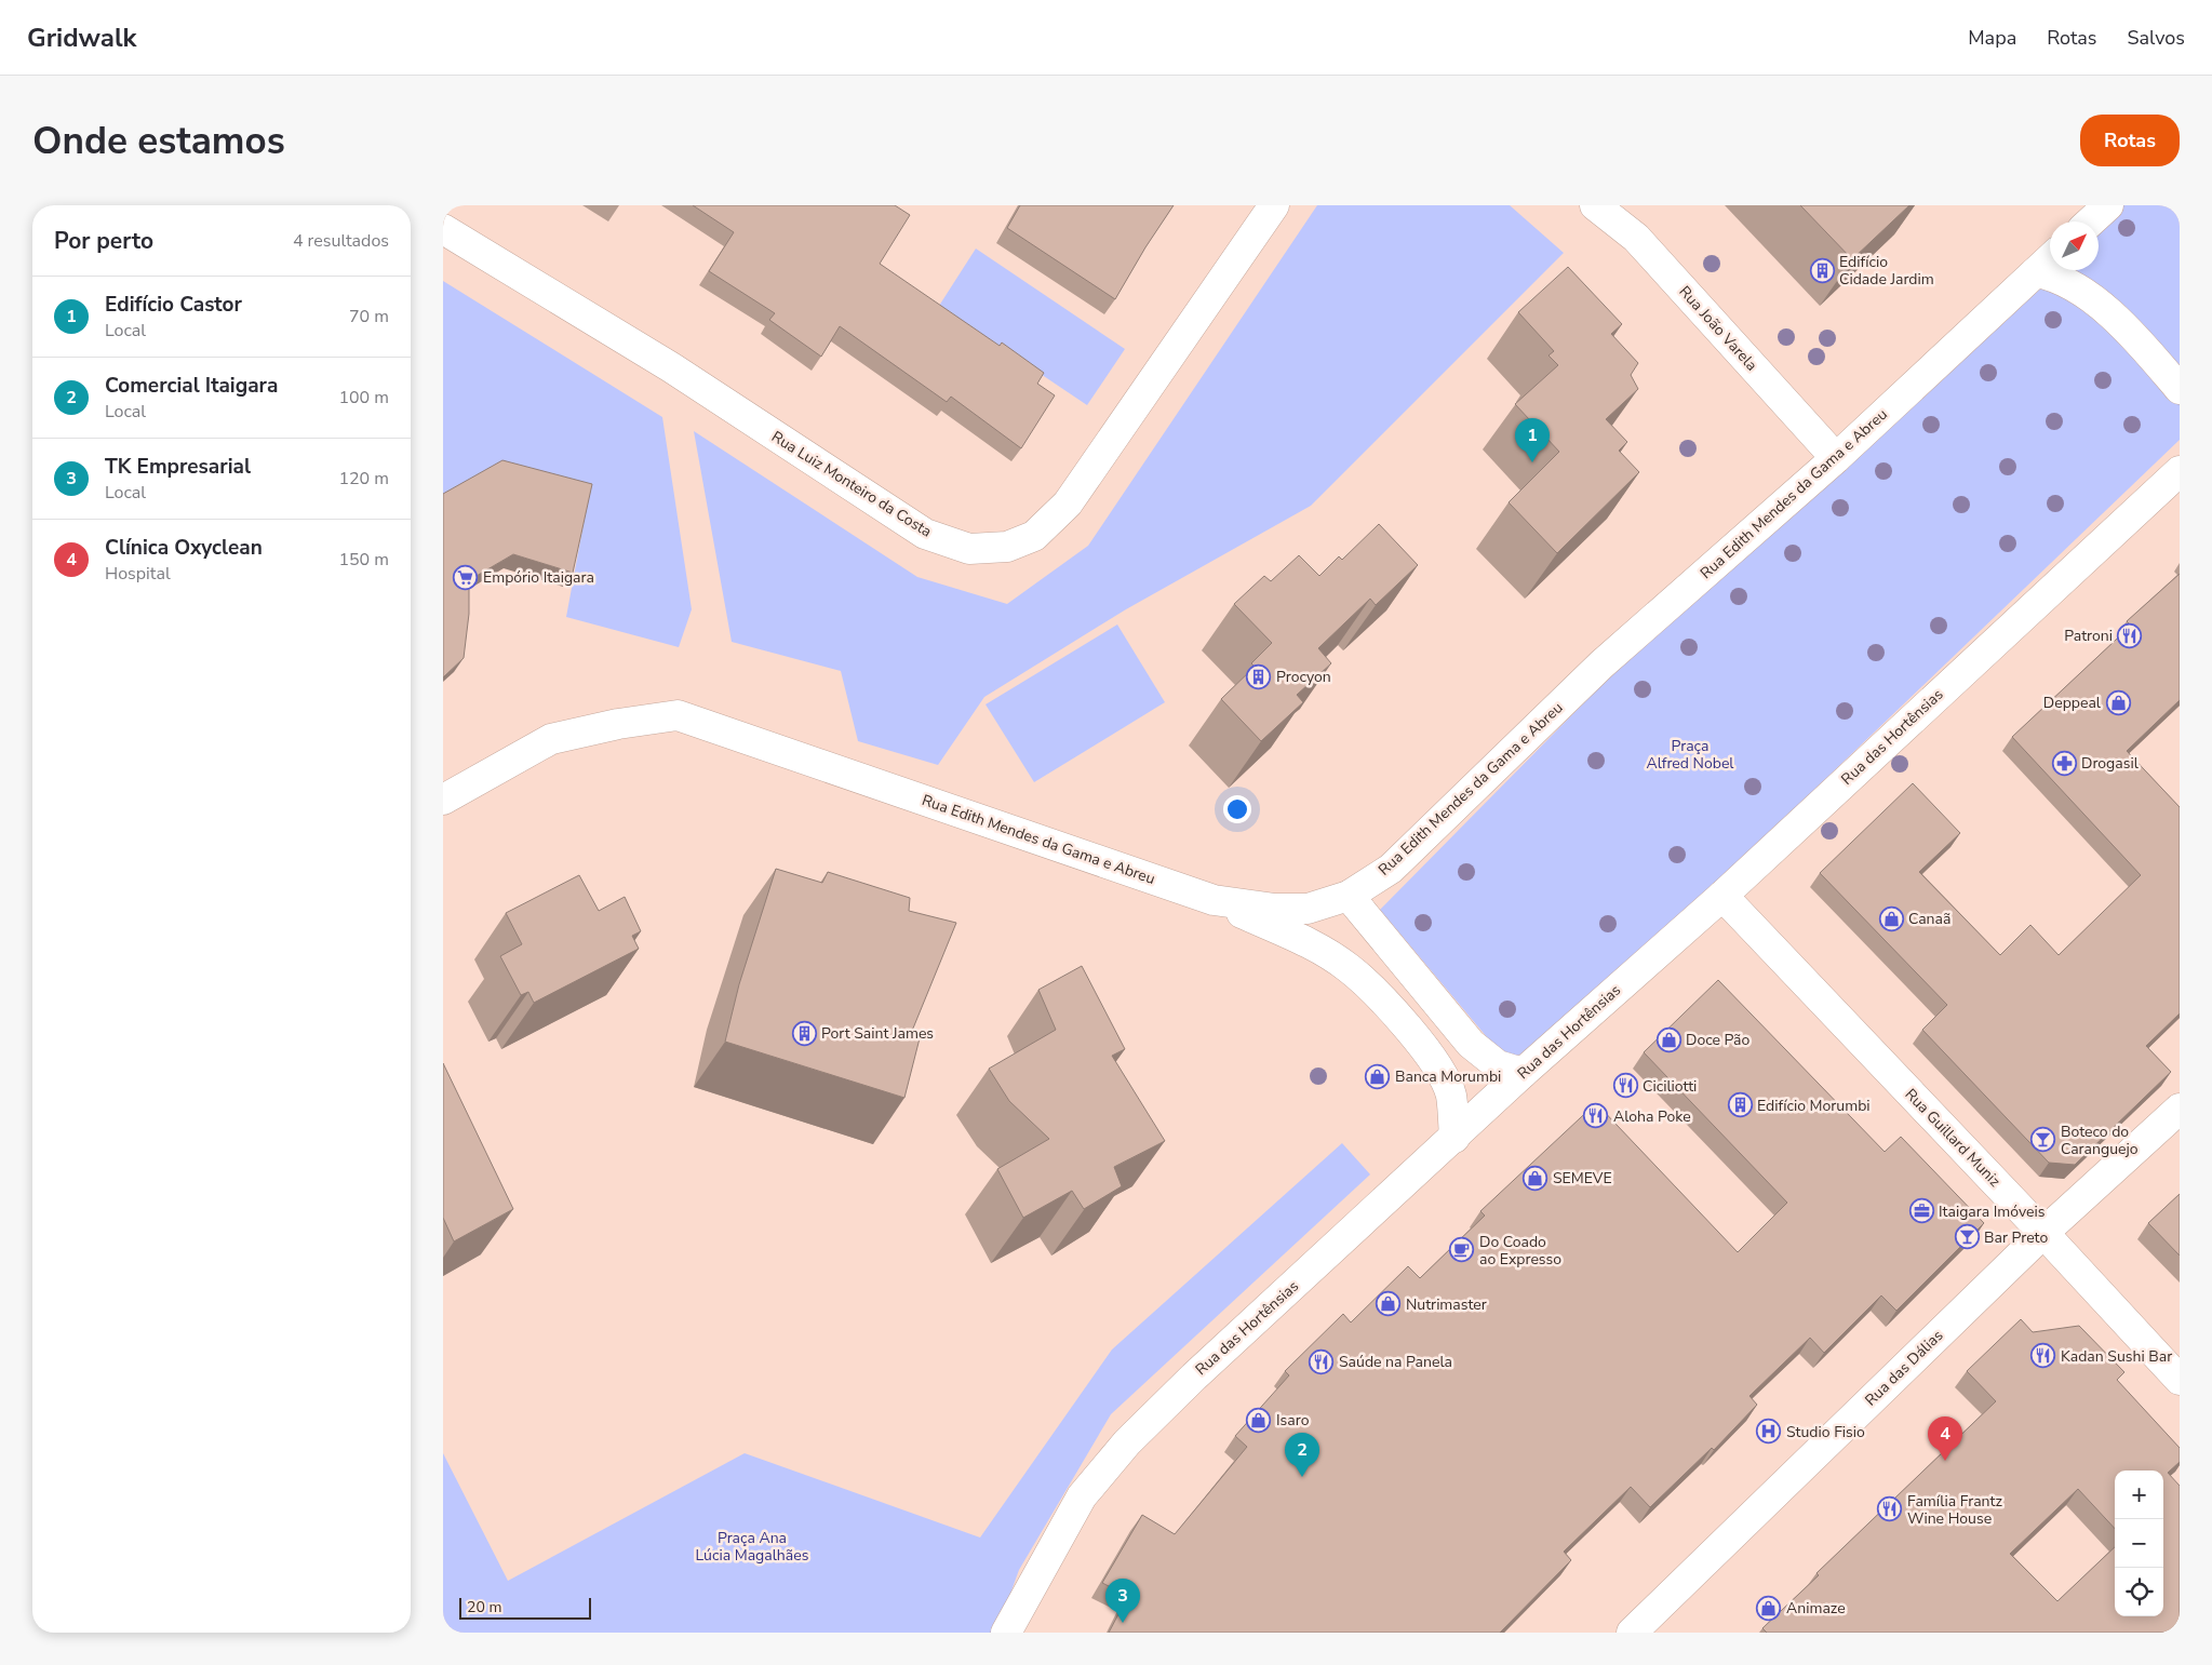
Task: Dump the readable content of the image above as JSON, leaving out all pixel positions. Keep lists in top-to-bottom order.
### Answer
{
  "streets": {
    "street": [
      "Rua João Varela",
      "Rua Luiz Monteiro da Costa",
      "Rua Edith Mendes da Gama e Abreu",
      "Rua das Hortênsias",
      "Rua Guillard Muniz",
      "Rua das Dálias"
    ]
  },
  "crossings": [
    ["Rua João Varela", "Rua Edith Mendes da Gama e Abreu"],
    ["Rua das Hortênsias", "Rua Guillard Muniz"],
    ["Rua Guillard Muniz", "Rua das Dálias"]
  ],
  "parks": ["Praça Alfred Nobel", "Praça Ana Lúcia Magalhães"],
  "places": {
    "building": [
      "Edifício Cidade Jardim",
      "Procyon",
      "Port Saint James",
      "Edifício Morumbi"
    ],
    "supermarket": ["Empório Itaigara"],
    "restaurant": [
      "Patroni",
      "Ciciliotti",
      "Aloha Poke",
      "Kadan Sushi Bar",
      "Saúde na Panela",
      "Família Frantz Wine House"
    ],
    "shop": [
      "Deppeal",
      "Canaã",
      "Doce Pão",
      "Banca Morumbi",
      "SEMEVE",
      "Nutrimaster",
      "Isaro",
      "Animaze"
    ],
    "pharmacy": ["Drogasil"],
    "bar": ["Boteco do Caranguejo", "Bar Preto"],
    "office": ["Itaigara Imóveis"],
    "cafe": ["Do Coado ao Expresso"],
    "hospital": ["Studio Fisio"]
  },
  "scale_bar": "20 m",
  "north": "top right",
  "page": {
    "header": "Gridwalk",
    "nav": ["Mapa", "Rotas", "Salvos"],
    "buttons": "Rotas",
    "title": "Onde estamos",
    "heading": ["Por perto", "4 resultados"],
    "list": [
      {
        "mark": "1",
        "name": "Edifício Castor",
        "note": "Local",
        "value": "70 m"
      },
      {
        "mark": "2",
        "name": "Comercial Itaigara",
        "note": "Local",
        "value": "100 m"
      },
      {
        "mark": "3",
        "name": "TK Empresarial",
        "note": "Local",
        "value": "120 m"
      },
      {
        "mark": "4",
        "name": "Clínica Oxyclean",
        "note": "Hospital",
        "value": "150 m"
      }
    ],
    "pins": [
      "1",
      "4",
      "2",
      "3"
    ],
    "map_buttons": ["+", "−"],
    "scale": "20 m"
  }
}
